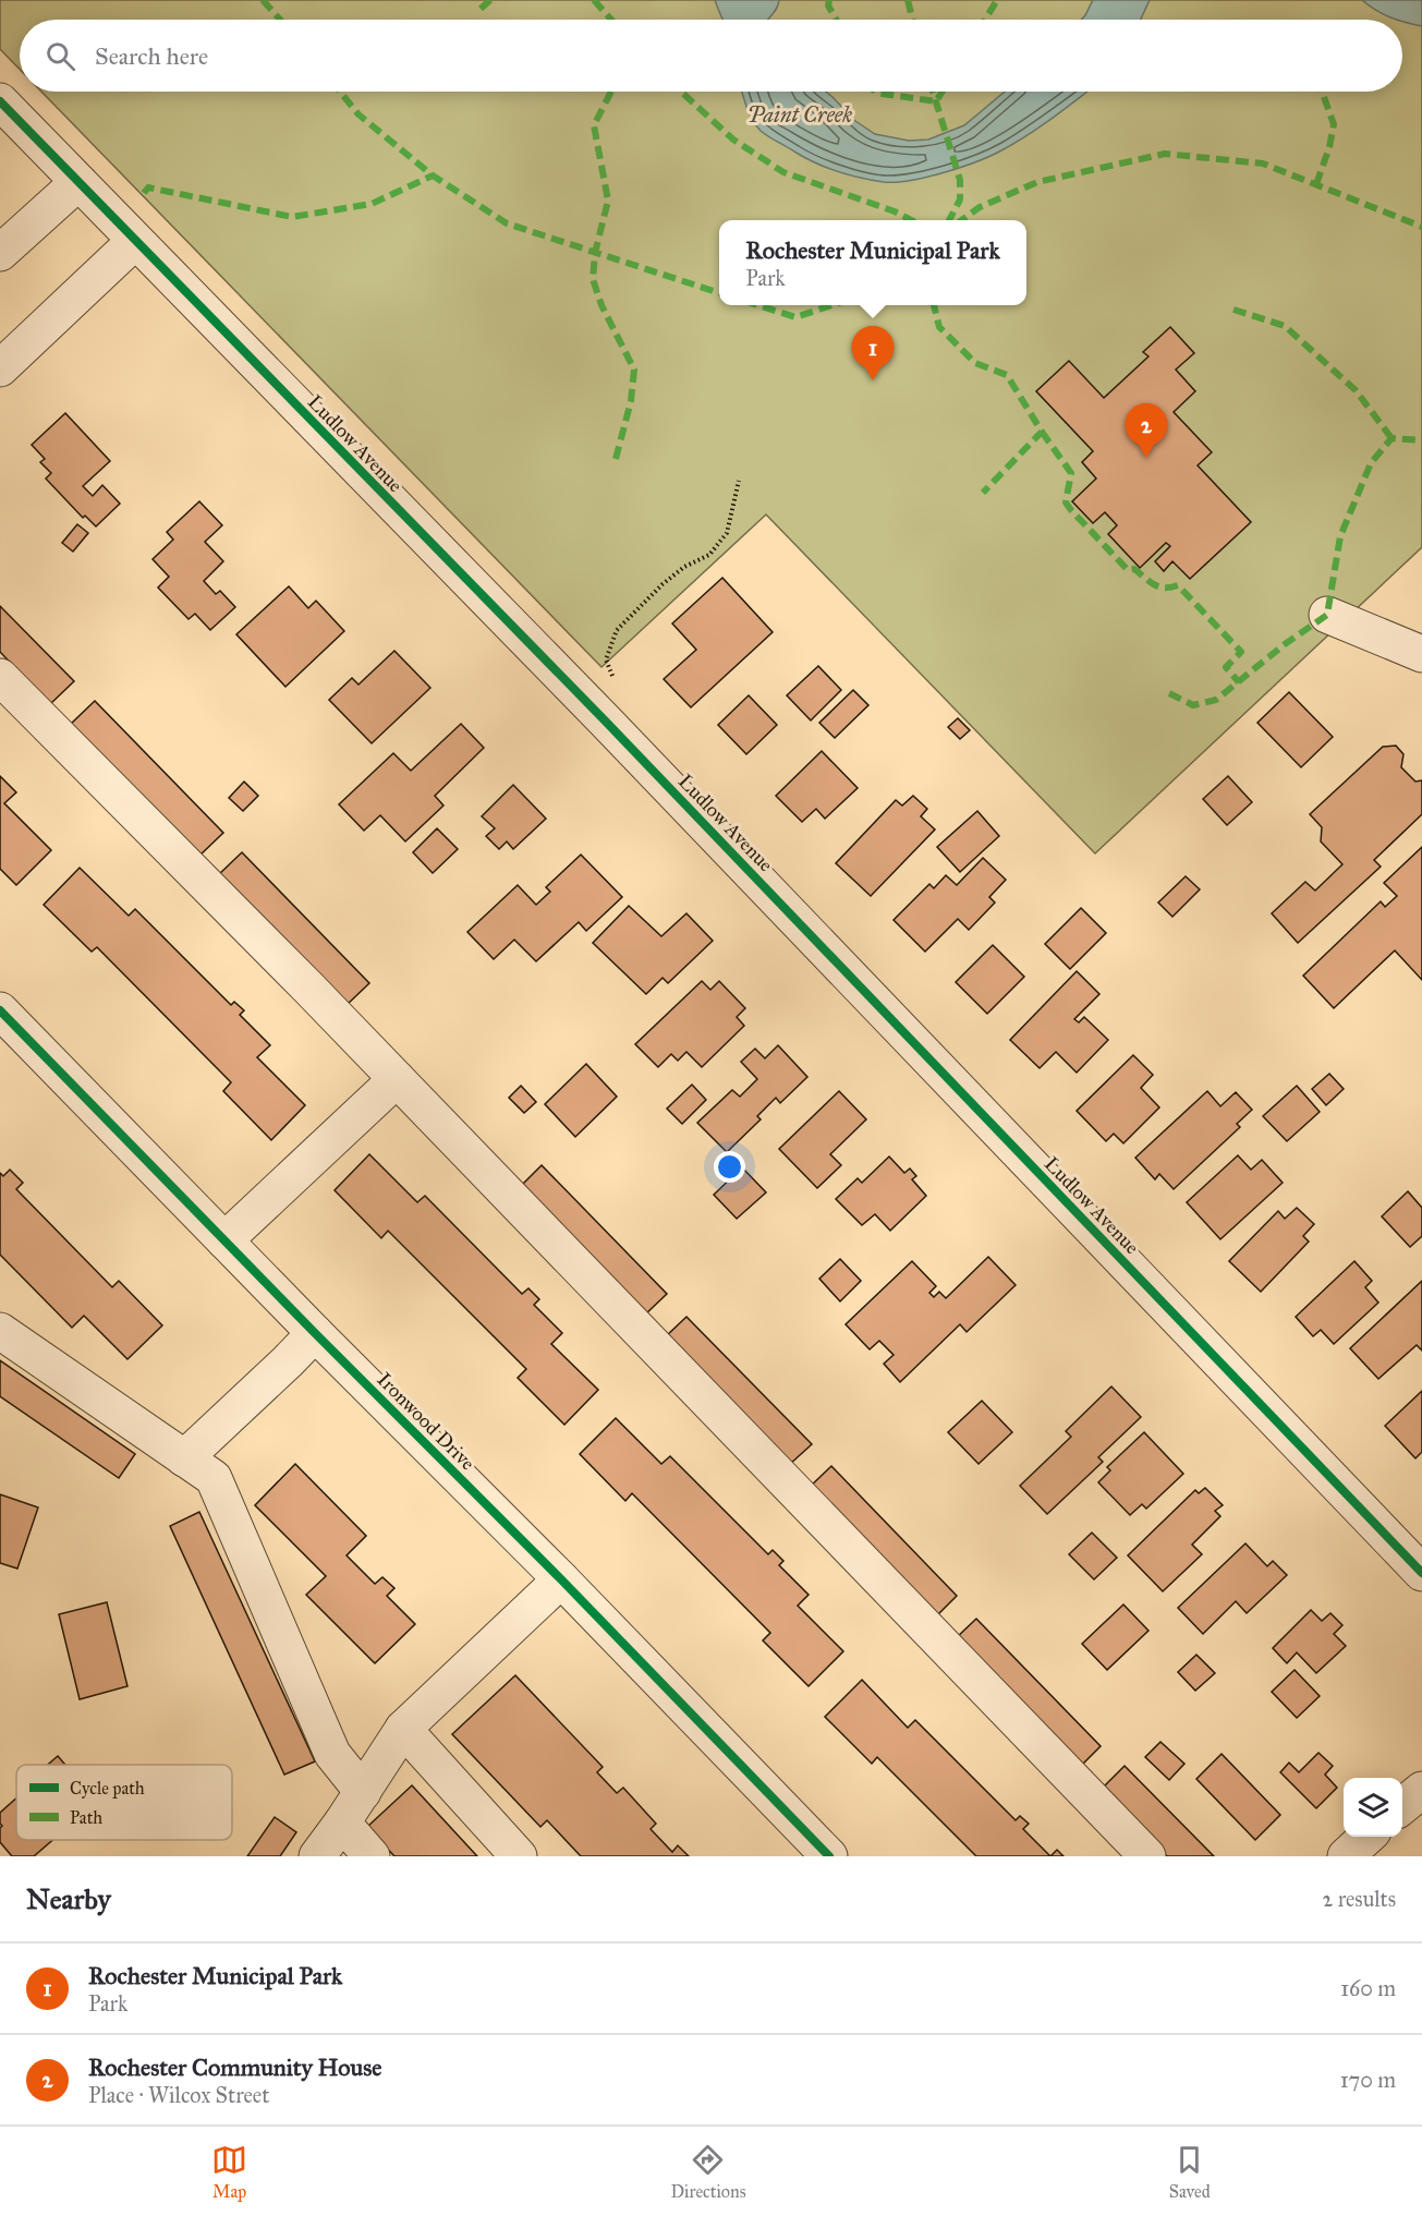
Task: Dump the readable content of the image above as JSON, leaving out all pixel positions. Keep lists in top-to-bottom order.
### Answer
{
  "streets": {
    "street": ["Ludlow Avenue", "Ironwood Drive"]
  },
  "water": ["Paint Creek"],
  "legend": ["Cycle path", "Path"],
  "page": {
    "search": "Search here",
    "popup": ["Rochester Municipal Park", "Park"],
    "pins": ["1", "2"],
    "heading": ["Nearby", "2 results"],
    "list": [
      {
        "mark": "1",
        "name": "Rochester Municipal Park",
        "note": "Park",
        "value": "160 m"
      },
      {
        "mark": "2",
        "name": "Rochester Community House",
        "note": "Place · Wilcox Street",
        "value": "170 m"
      }
    ],
    "nav": ["Map", "Directions", "Saved"]
  }
}
